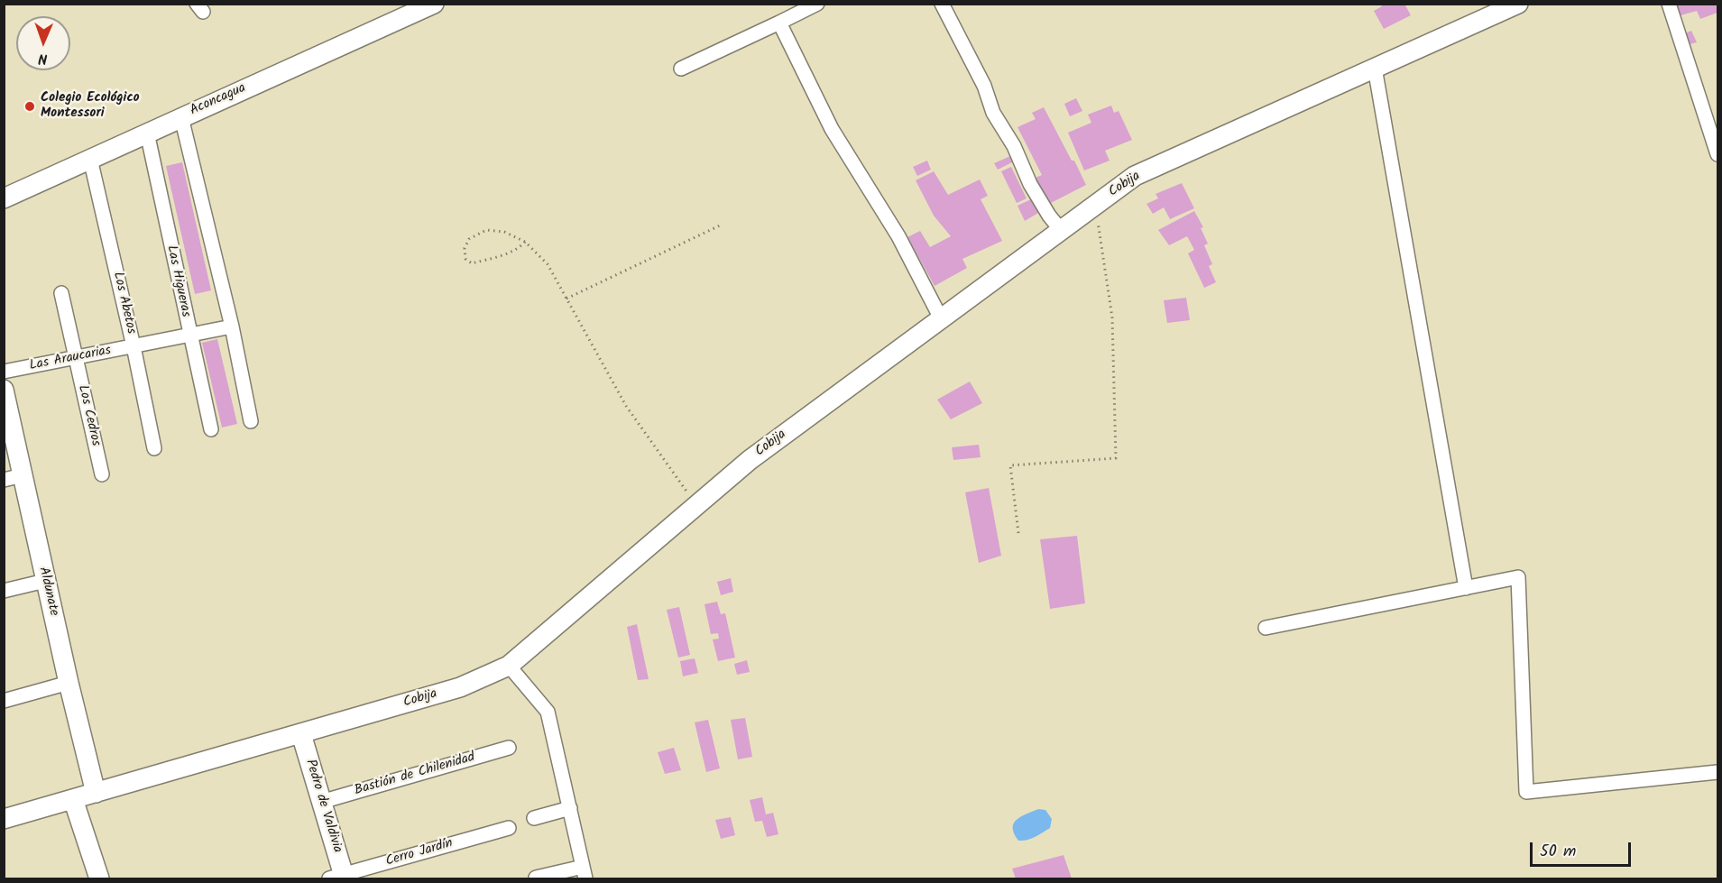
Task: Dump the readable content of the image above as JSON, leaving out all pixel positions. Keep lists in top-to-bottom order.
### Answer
{
  "streets": {
    "street": [
      "Aconcagua",
      "Cobija",
      "Las Higueras",
      "Los Abetos",
      "Las Araucarias",
      "Los Cedros",
      "Aldunate",
      "Bastión de Chilenidad",
      "Pedro de Valdivia",
      "Cerro Jardín"
    ]
  },
  "crossings": [
    ["Aconcagua", "Las Higueras"],
    ["Aconcagua", "Los Abetos"],
    ["Cobija", "Aldunate"],
    ["Cobija", "Pedro de Valdivia"],
    ["Las Higueras", "Las Araucarias"],
    ["Los Abetos", "Las Araucarias"],
    ["Las Araucarias", "Los Cedros"],
    ["Bastión de Chilenidad", "Pedro de Valdivia"],
    ["Pedro de Valdivia", "Cerro Jardín"]
  ],
  "places": ["Colegio Ecológico Montessori"],
  "scale_bar": "50 m",
  "north": "bottom"
}
